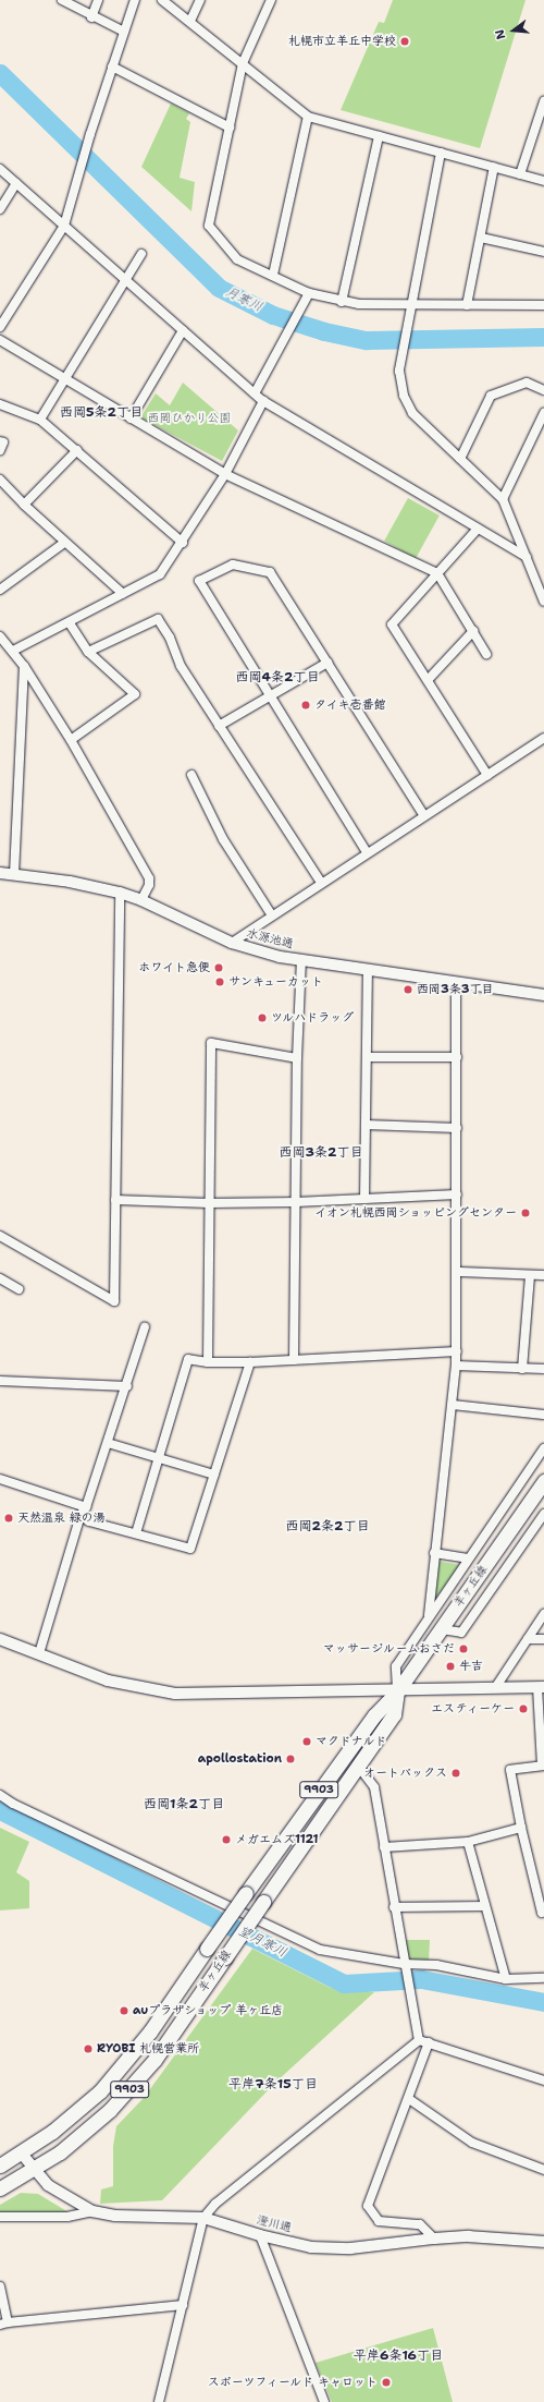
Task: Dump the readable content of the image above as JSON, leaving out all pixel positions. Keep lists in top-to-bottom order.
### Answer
{
  "streets": {
    "main road": ["羊ヶ丘線", "9903"],
    "street": ["水源池通", "澄川通"]
  },
  "crossings": [
    ["羊ヶ丘線", "澄川通"]
  ],
  "districts": [
    "西岡5条2丁目",
    "西岡4条2丁目",
    "西岡3条2丁目",
    "西岡2条2丁目",
    "西岡1条2丁目",
    "平岸7条15丁目",
    "平岸6条16丁目"
  ],
  "water": ["月寒川", "望月寒川"],
  "parks": ["西岡ひかり公園"],
  "places": [
    "札幌市立羊丘中学校",
    "タイキ壱番館",
    "ホワイト急便",
    "サンキューカット",
    "西岡3条3丁目",
    "ツルハドラッグ",
    "イオン札幌西岡ショッピングセンター",
    "天然温泉 緑の湯",
    "マッサージルームおさだ",
    "牛吉",
    "エスティーケー",
    "マクドナルド",
    "apollostation",
    "オートバックス",
    "メガエムズ1121",
    "auプラザショップ 羊ヶ丘店",
    "RYOBI 札幌営業所",
    "スポーツフィールド キャロット"
  ],
  "north": "left"
}
